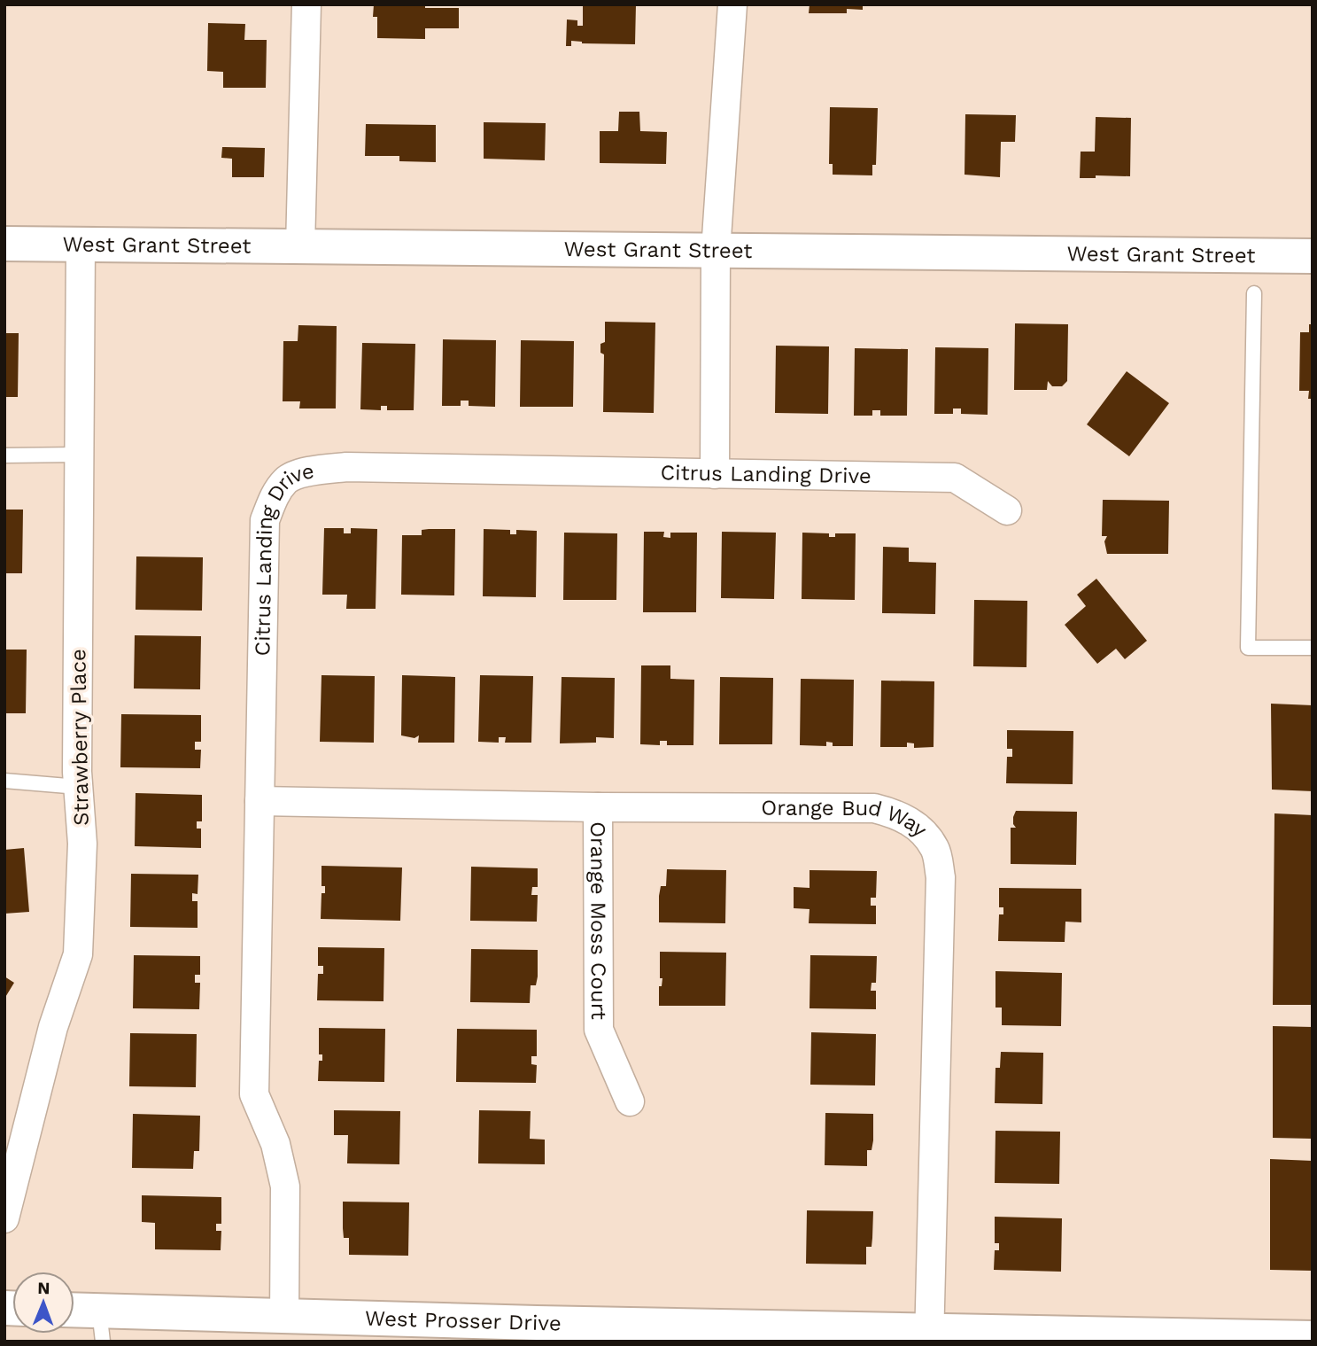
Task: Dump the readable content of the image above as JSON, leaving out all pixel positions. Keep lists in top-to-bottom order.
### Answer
{
  "streets": {
    "street": [
      "West Grant Street",
      "Citrus Landing Drive",
      "Strawberry Place",
      "Orange Bud Way",
      "Orange Moss Court",
      "West Prosser Drive"
    ]
  },
  "crossings": [
    ["West Grant Street", "Strawberry Place"],
    ["Citrus Landing Drive", "Orange Bud Way"],
    ["Citrus Landing Drive", "West Prosser Drive"],
    ["Orange Bud Way", "Orange Moss Court"],
    ["Orange Bud Way", "West Prosser Drive"]
  ],
  "north": "top"
}
